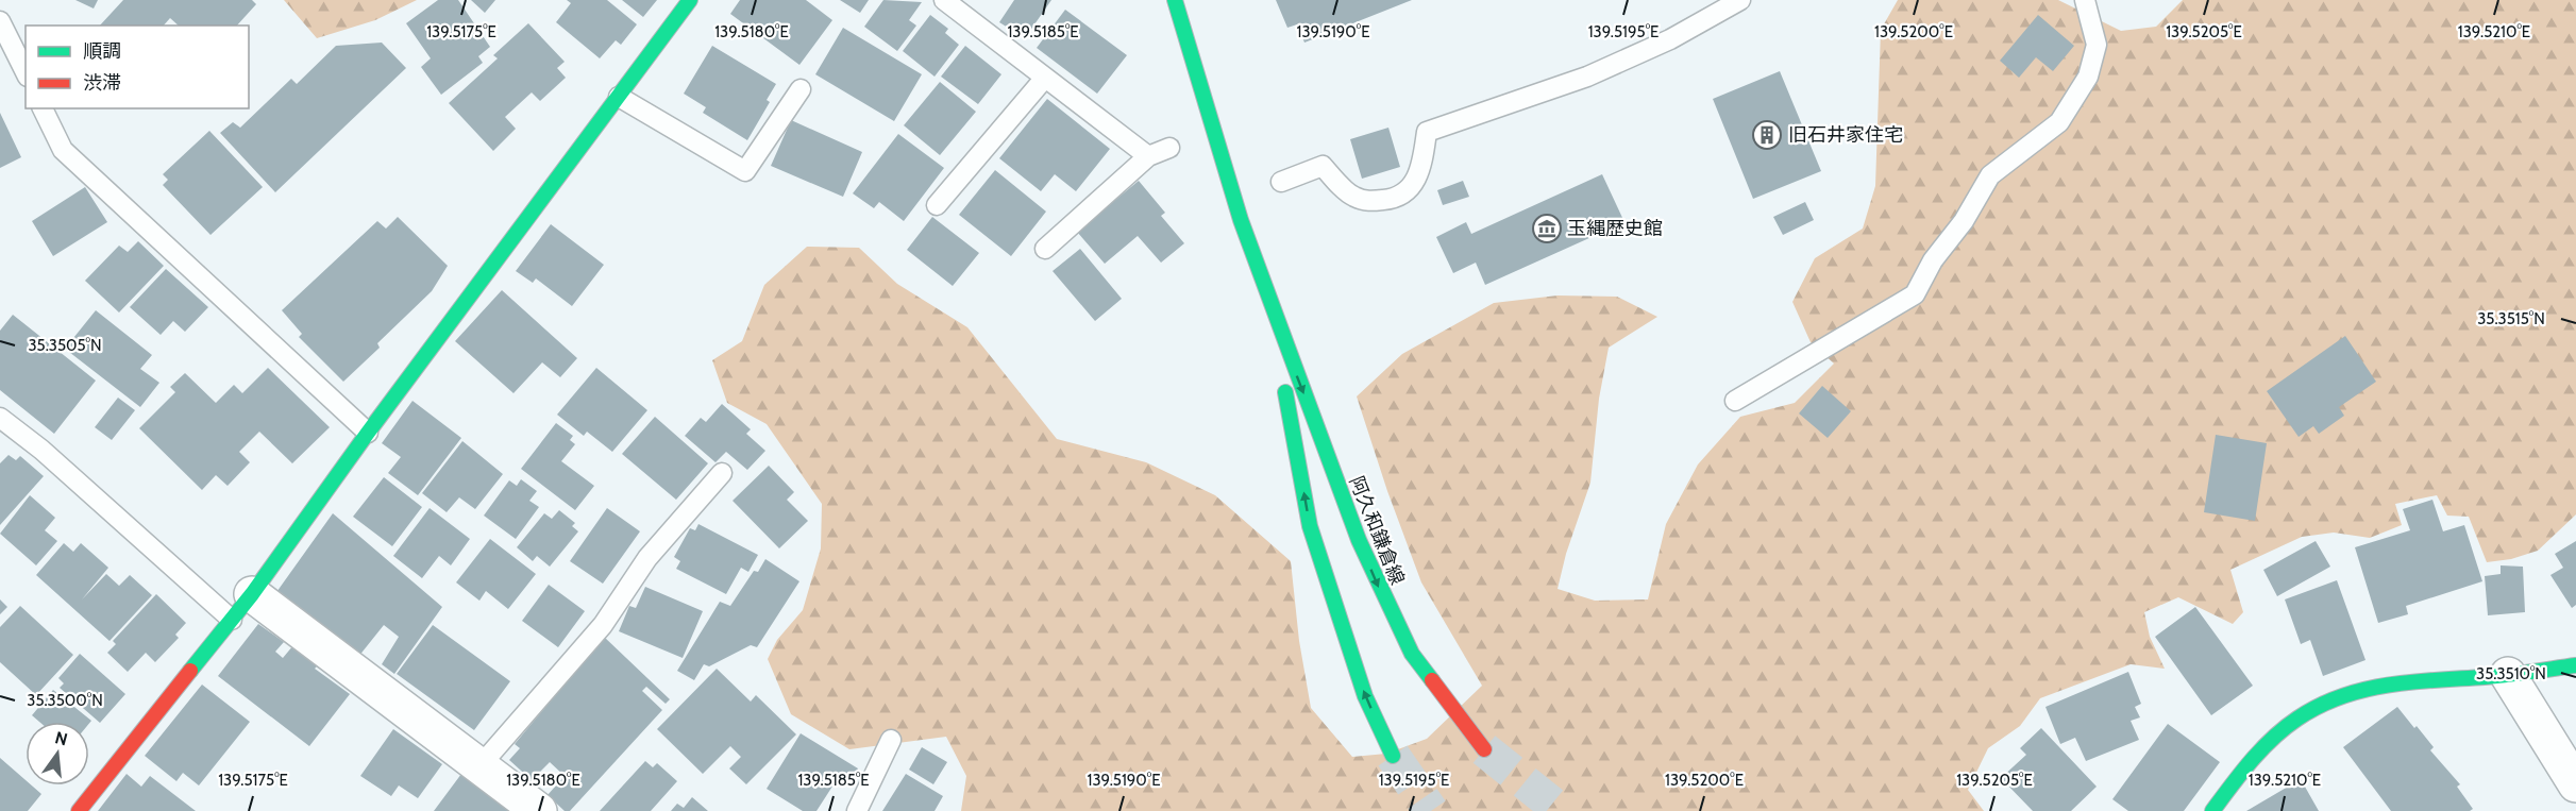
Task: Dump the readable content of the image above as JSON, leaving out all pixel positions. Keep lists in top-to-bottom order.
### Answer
{
  "streets": {
    "street": ["阿久和鎌倉線"]
  },
  "places": {
    "building": ["旧石井家住宅"],
    "museum": ["玉縄歴史館"]
  },
  "legend": ["順調", "渋滞"],
  "north": "top",
  "coordinates": [
    "139.5175°E",
    "139.5180°E",
    "139.5185°E",
    "139.5190°E",
    "139.5195°E",
    "139.5200°E",
    "139.5205°E",
    "139.5210°E",
    "35.3515°N",
    "35.3505°N",
    "35.3510°N",
    "35.3500°N"
  ]
}
